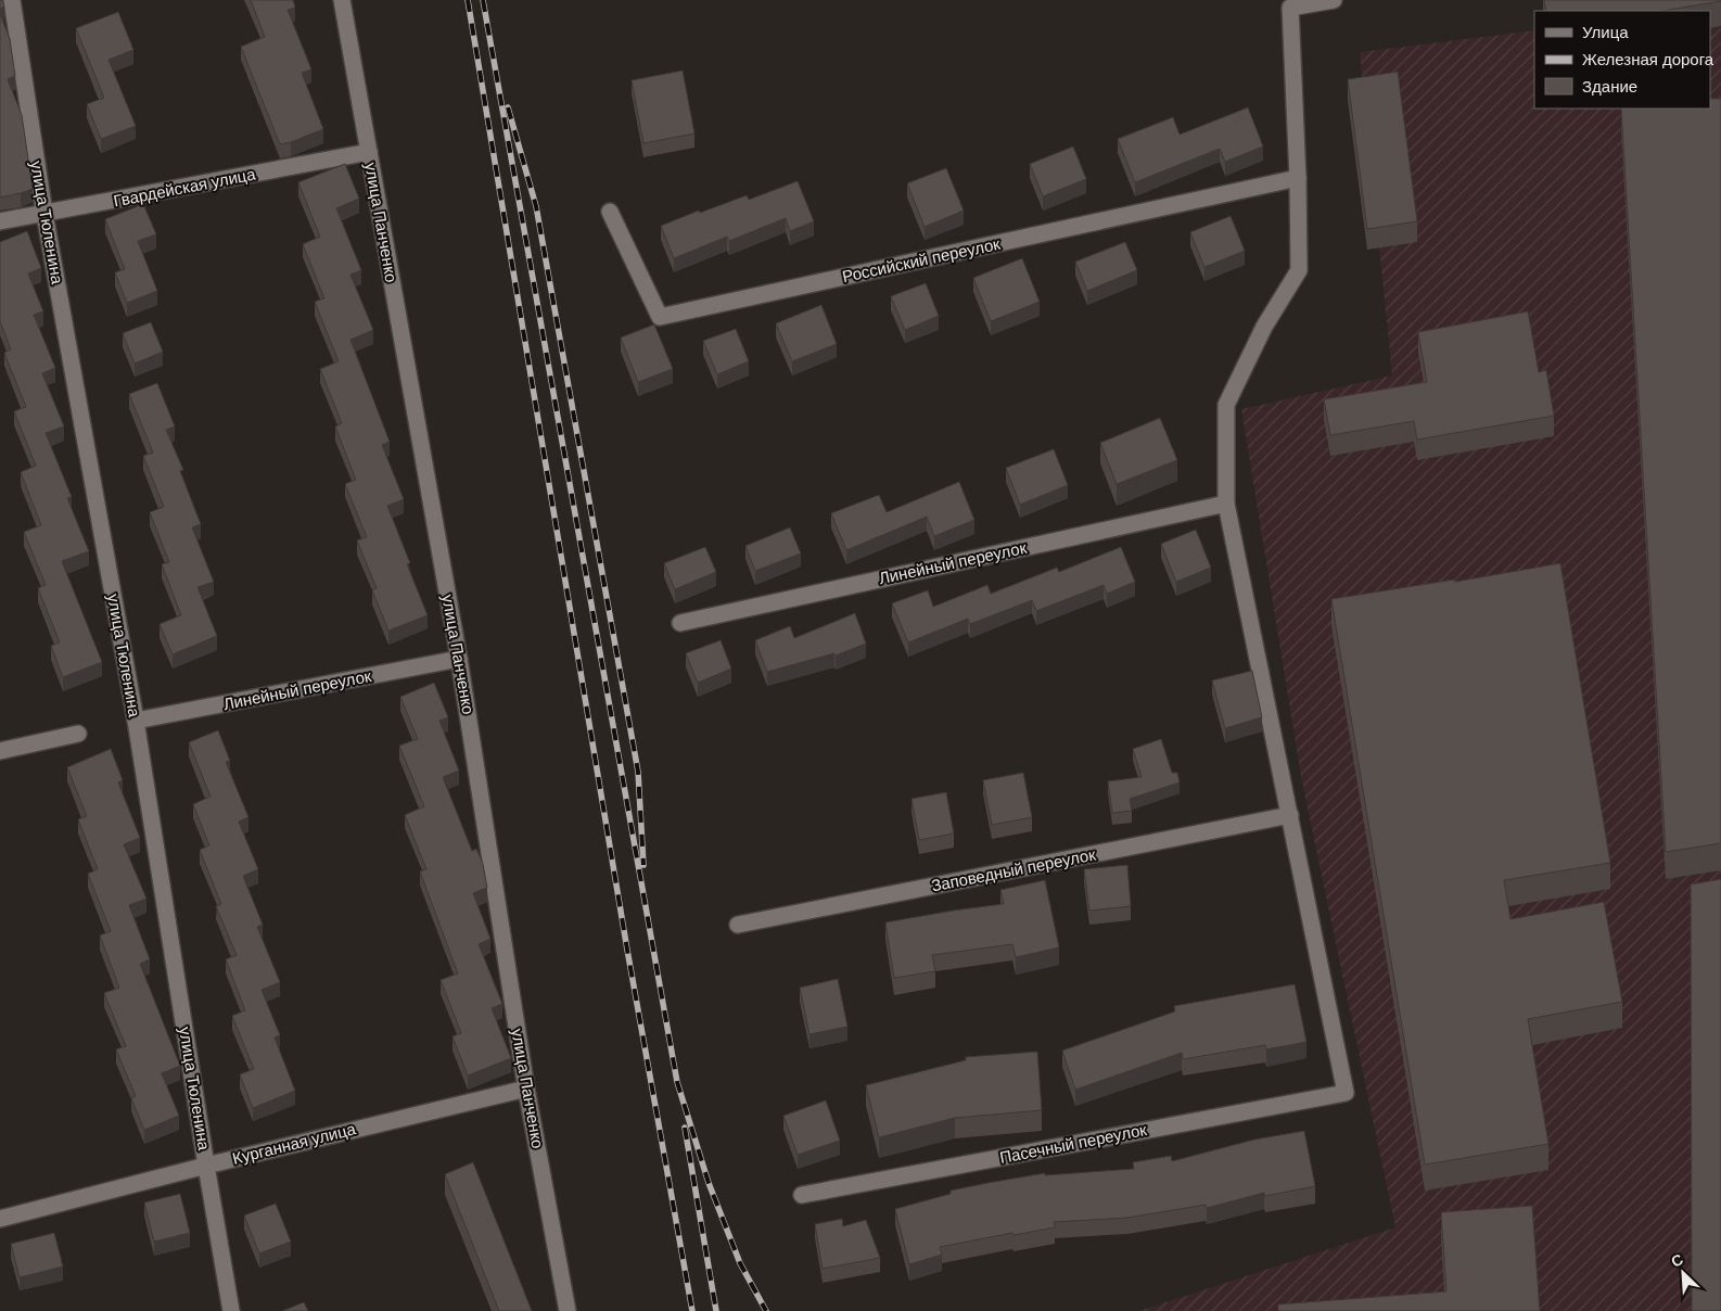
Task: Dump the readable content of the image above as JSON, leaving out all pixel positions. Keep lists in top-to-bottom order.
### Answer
{
  "streets": {
    "street": [
      "Гвардейская улица",
      "улица Тюленина",
      "улица Панченко",
      "Российский переулок",
      "Линейный переулок",
      "Заповедный переулок",
      "Курганная улица",
      "Пасечный переулок"
    ]
  },
  "crossings": [
    ["Гвардейская улица", "улица Тюленина"],
    ["Гвардейская улица", "улица Панченко"],
    ["улица Тюленина", "Линейный переулок"],
    ["улица Тюленина", "Курганная улица"],
    ["улица Панченко", "Линейный переулок"],
    ["улица Панченко", "Курганная улица"],
    ["Заповедный переулок", "Пасечный переулок"]
  ],
  "legend": ["Улица", "Железная дорога", "Здание"],
  "north": "top left"
}
